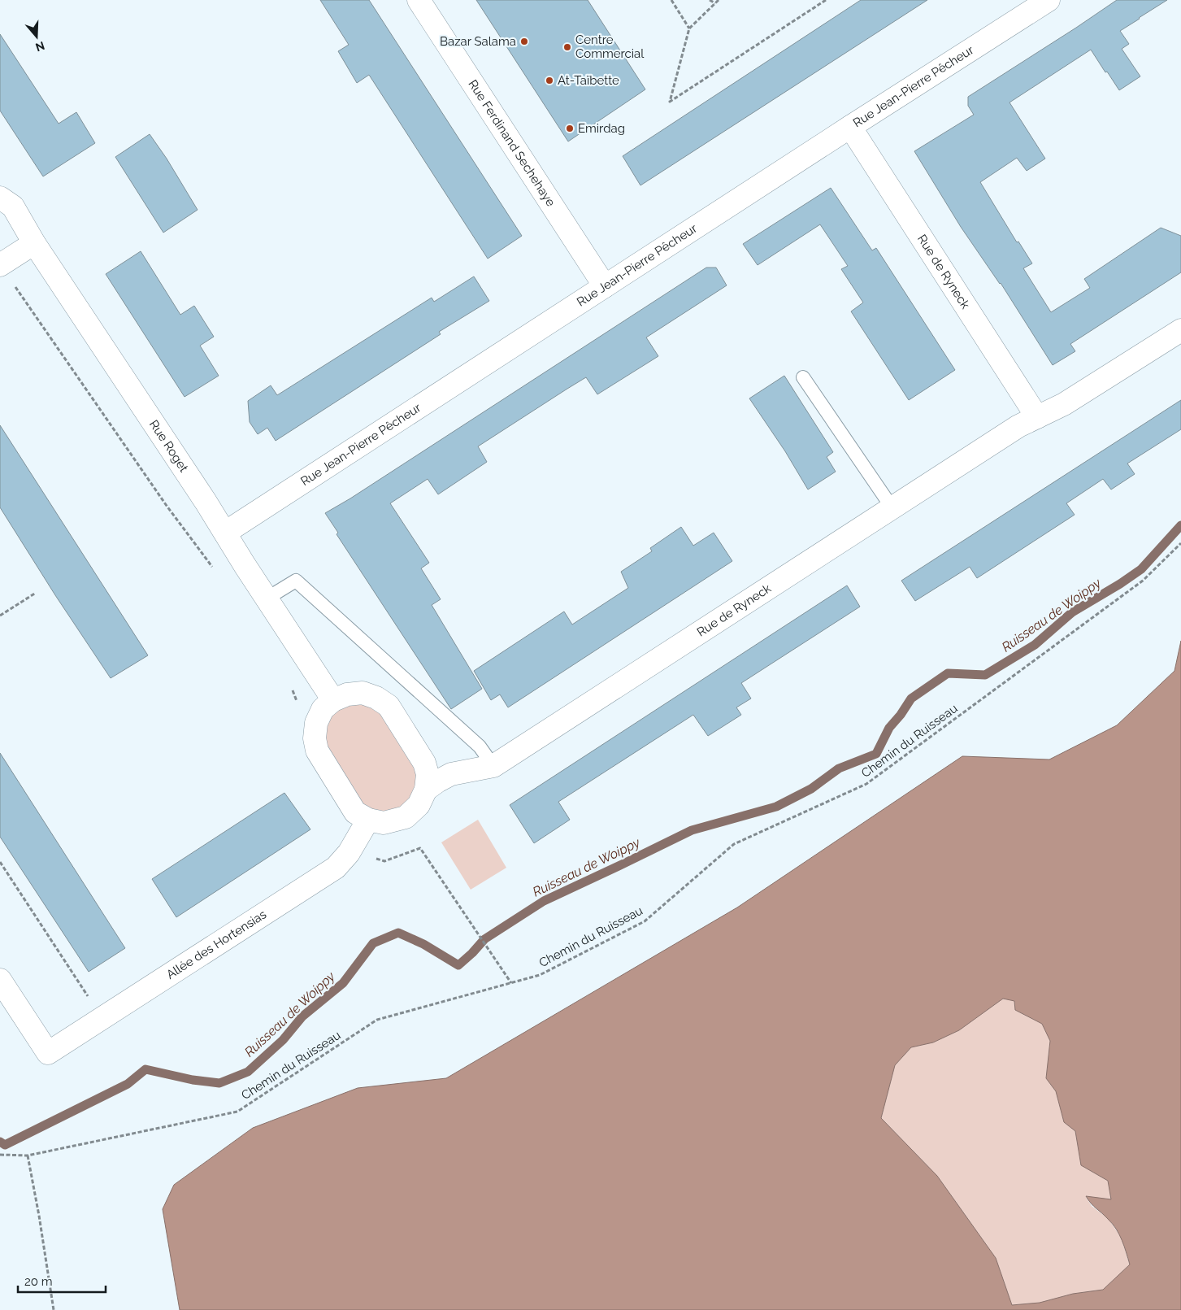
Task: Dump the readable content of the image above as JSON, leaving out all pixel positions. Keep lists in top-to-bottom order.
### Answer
{
  "streets": {
    "street": [
      "Rue Jean-Pierre Pêcheur",
      "Rue Ferdinand Sechehaye",
      "Rue de Ryneck",
      "Rue Roget",
      "Allée des Hortensias"
    ],
    "path": ["Chemin du Ruisseau"]
  },
  "crossings": [
    ["Rue Jean-Pierre Pêcheur", "Rue Ferdinand Sechehaye"],
    ["Rue Jean-Pierre Pêcheur", "Rue de Ryneck"],
    ["Rue Jean-Pierre Pêcheur", "Rue Roget"],
    ["Rue de Ryneck", "Rue Roget"],
    ["Rue de Ryneck", "Allée des Hortensias"],
    ["Rue Roget", "Allée des Hortensias"]
  ],
  "water": ["Ruisseau de Woippy"],
  "places": [
    "Bazar Salama",
    "Centre Commercial",
    "At-Taïbette",
    "Emirdag"
  ],
  "scale_bar": "20 m",
  "north": "bottom"
}
